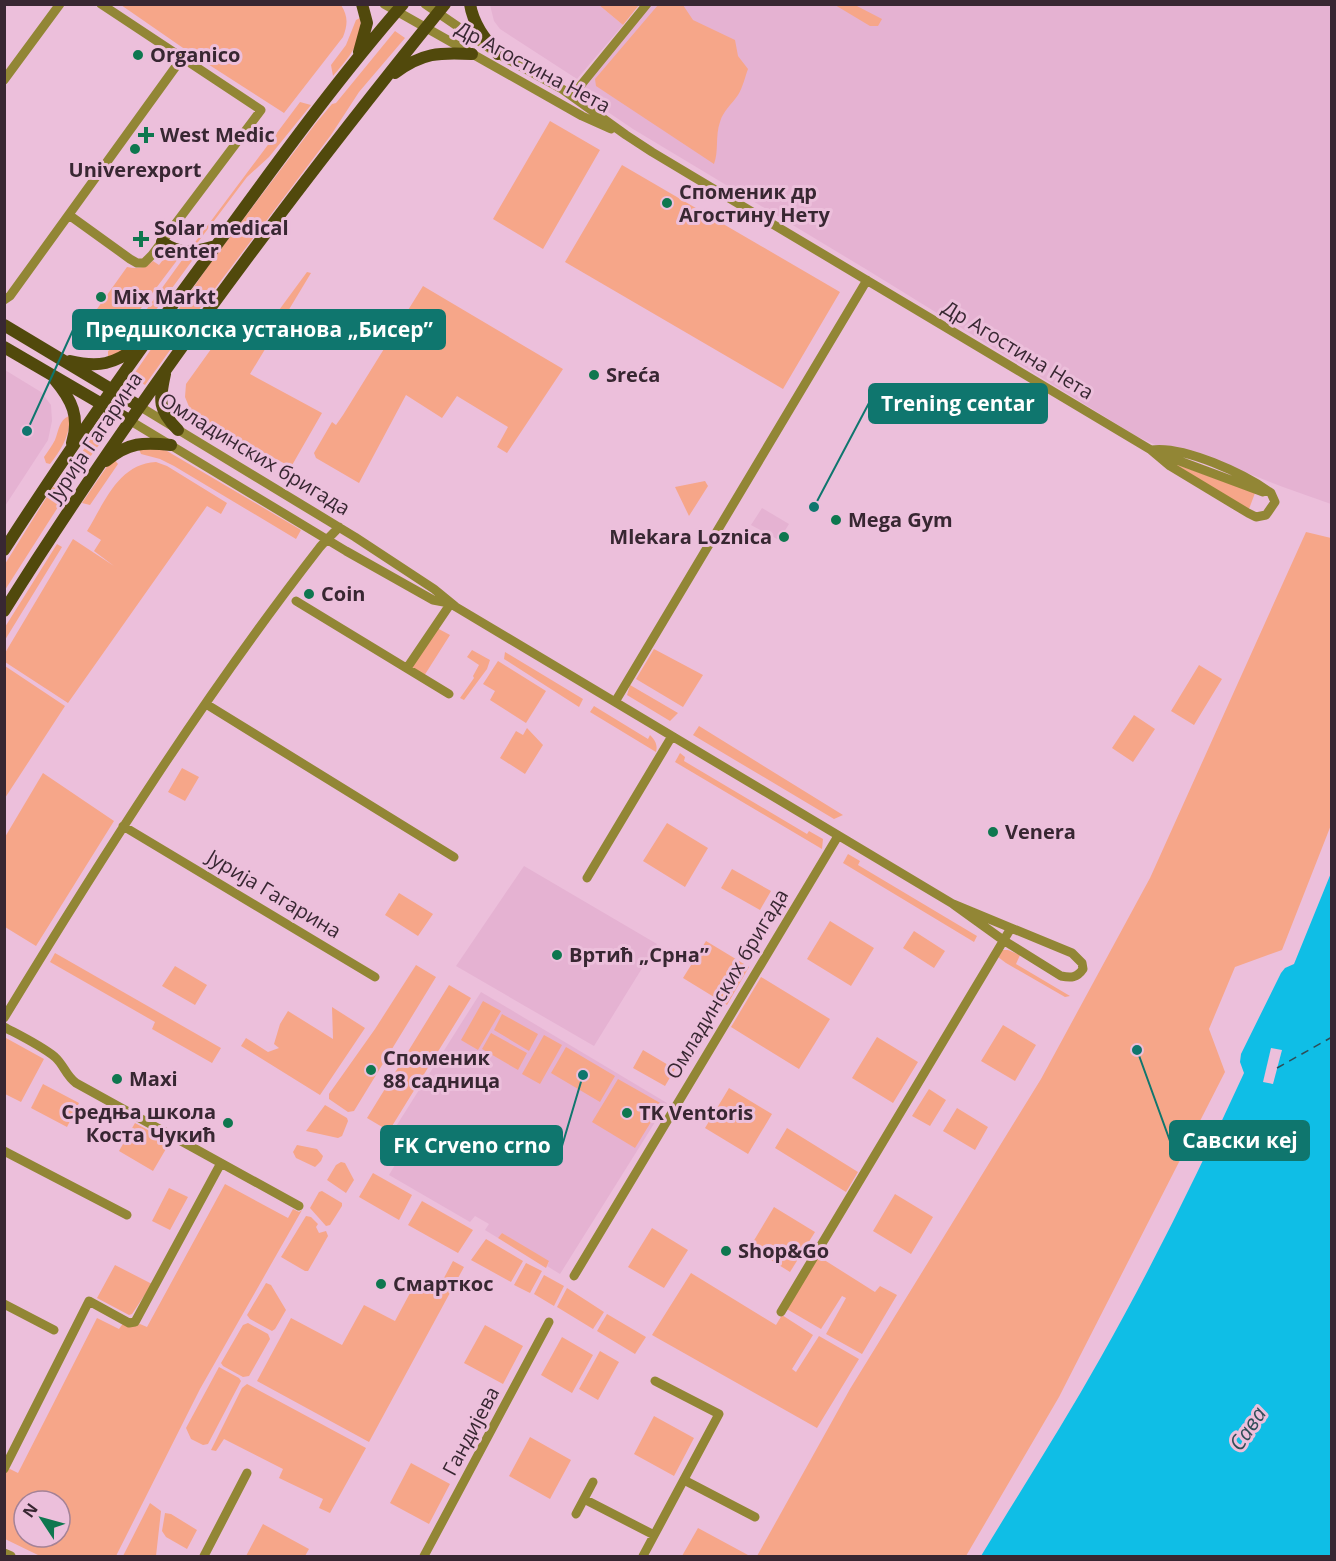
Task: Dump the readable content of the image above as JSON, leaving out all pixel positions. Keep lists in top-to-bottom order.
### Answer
{
  "streets": {
    "main road": ["Јурија Гагарина", "Омладинских бригада"],
    "street": ["Др Агостина Нета", "Гандијева"]
  },
  "crossings": [
    ["Др Агостина Нета", "Јурија Гагарина"],
    ["Јурија Гагарина", "Омладинских бригада"]
  ],
  "water": ["Сава"],
  "places": {
    "other": [
      "Organico",
      "Univerexport",
      "Споменик др Агостину Нету",
      "Mix Markt",
      "Sreća",
      "Предшколска установа „Бисер”",
      "Trening centar",
      "Mega Gym",
      "Mlekara Loznica",
      "Coin",
      "Venera",
      "Вртић „Срна”",
      "Савски кеј",
      "Споменик 88 садница",
      "FK Crveno crno",
      "Maxi",
      "TK Ventoris",
      "Средња школа Коста Чукић",
      "Shop&Go",
      "Смарткос"
    ],
    "health": ["West Medic", "Solar medical center"]
  },
  "north": "top left"
}
